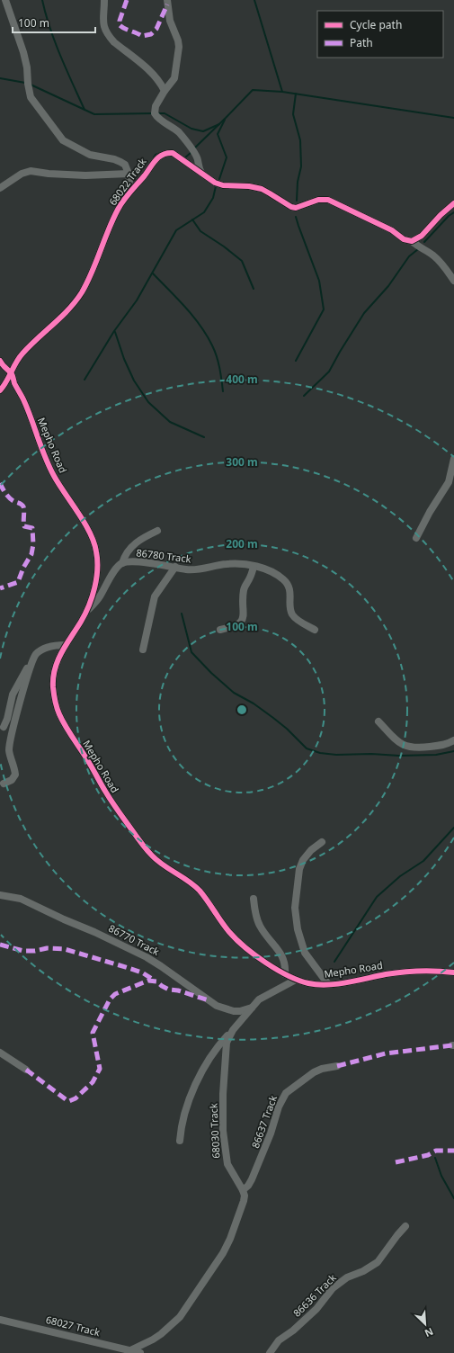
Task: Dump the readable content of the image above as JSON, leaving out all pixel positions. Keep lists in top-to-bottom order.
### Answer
{
  "streets": {
    "street": [
      "68022 Track",
      "Mepho Road",
      "86780 Track",
      "86770 Track",
      "86637 Track",
      "68030 Track",
      "86636 Track",
      "68027 Track"
    ]
  },
  "crossings": [
    ["68022 Track", "Mepho Road"],
    ["Mepho Road", "86780 Track"],
    ["Mepho Road", "68030 Track"],
    ["86770 Track", "68030 Track"],
    ["86637 Track", "68030 Track"]
  ],
  "legend": ["Cycle path", "Path"],
  "scale_bar": "100 m",
  "north": "bottom right",
  "rings": [
    "400 m",
    "300 m",
    "200 m",
    "100 m"
  ]
}
